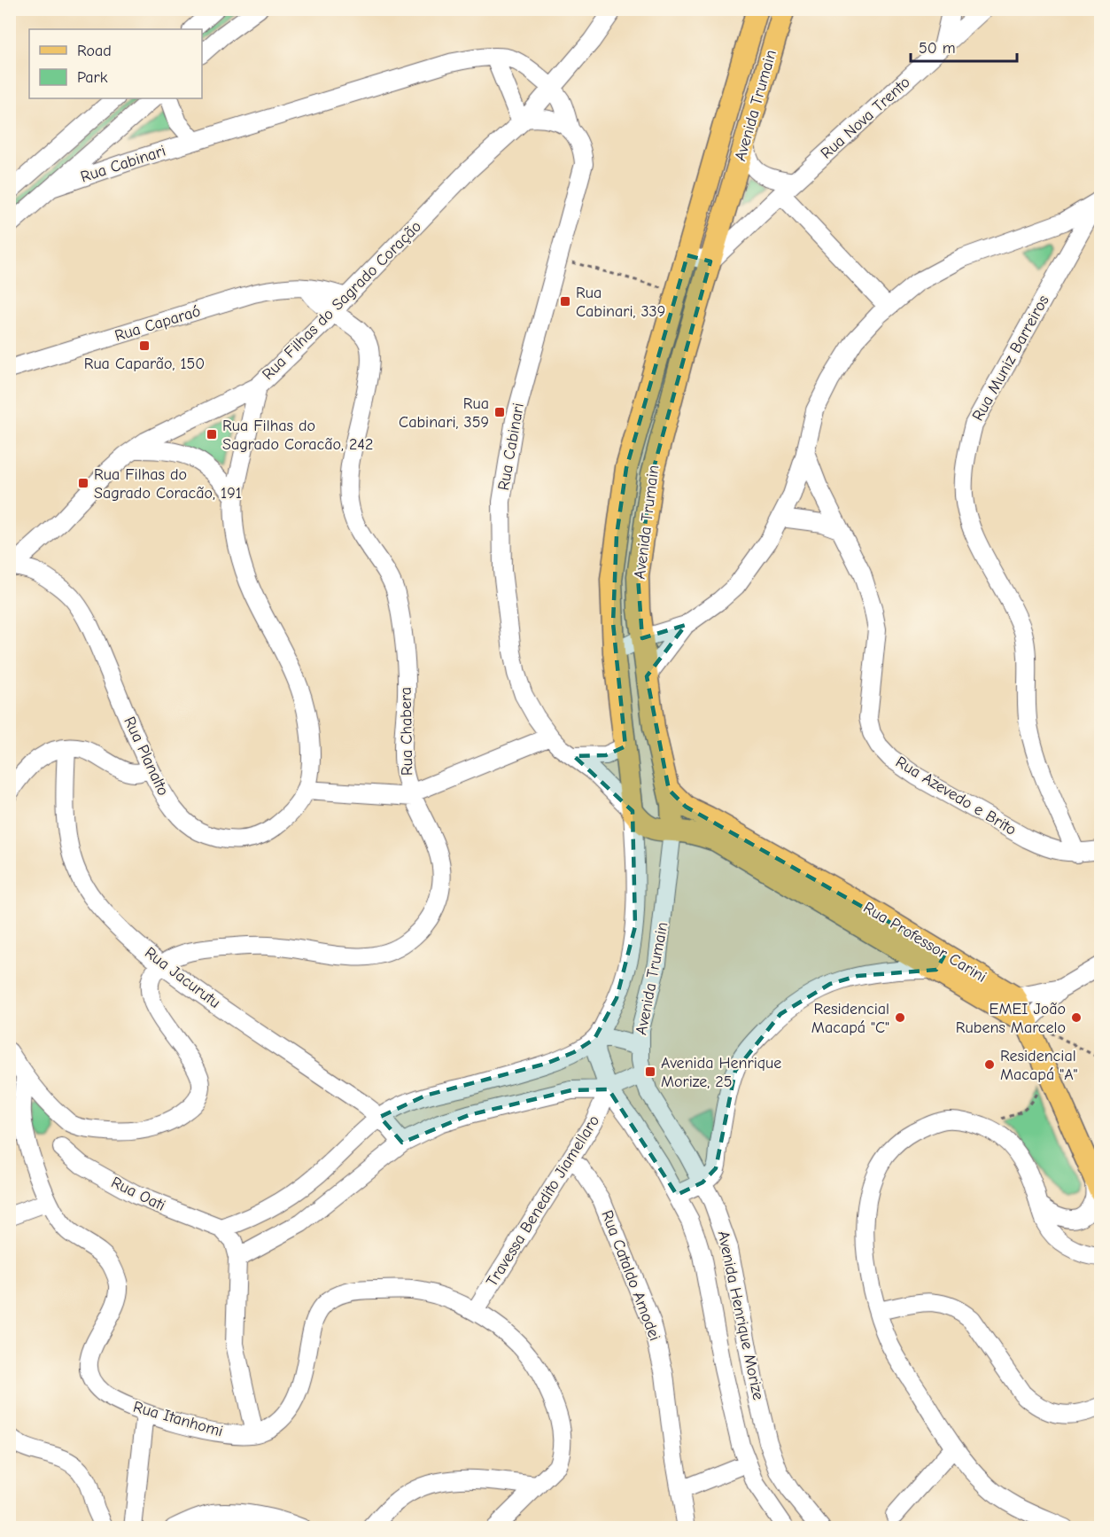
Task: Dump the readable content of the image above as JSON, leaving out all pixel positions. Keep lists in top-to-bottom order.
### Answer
{
  "streets": {
    "main road": ["Avenida Trumain", "Rua Professor Carini"],
    "street": [
      "Rua Nova Trento",
      "Rua Cabinari",
      "Rua Filhas do Sagrado Coração",
      "Rua Caparaó",
      "Rua Muniz Barreiros",
      "Rua Chabera",
      "Rua Planalto",
      "Rua Azevedo e Brito",
      "Rua Jacurutu",
      "Rua Oati",
      "Travessa Benedito Jiamellaro",
      "Rua Cataldo Amodei",
      "Avenida Henrique Morize",
      "Rua Itanhomi"
    ]
  },
  "crossings": [
    ["Avenida Trumain", "Rua Nova Trento"],
    ["Avenida Trumain", "Rua Cabinari"],
    ["Avenida Trumain", "Rua Professor Carini"],
    ["Avenida Trumain", "Rua Jacurutu"],
    ["Avenida Trumain", "Rua Oati"],
    ["Avenida Trumain", "Avenida Henrique Morize"],
    ["Rua Cabinari", "Rua Filhas do Sagrado Coração"],
    ["Rua Cabinari", "Rua Professor Carini"],
    ["Rua Filhas do Sagrado Coração", "Rua Caparaó"],
    ["Rua Filhas do Sagrado Coração", "Rua Chabera"],
    ["Rua Filhas do Sagrado Coração", "Rua Planalto"],
    ["Rua Muniz Barreiros", "Rua Azevedo e Brito"],
    ["Rua Chabera", "Rua Jacurutu"],
    ["Travessa Benedito Jiamellaro", "Rua Cataldo Amodei"],
    ["Travessa Benedito Jiamellaro", "Avenida Henrique Morize"],
    ["Travessa Benedito Jiamellaro", "Rua Itanhomi"]
  ],
  "places": {
    "transit": [
      "Rua Cabinari, 339",
      "Rua Caparão, 150",
      "Rua Cabinari, 359",
      "Rua Filhas do Sagrado Coracão, 242",
      "Rua Filhas do Sagrado Coracão, 191",
      "Avenida Henrique Morize, 25"
    ],
    "other": ["Residencial Macapá \"C\"", "EMEI João Rubens Marcelo", "Residencial Macapá \"A\""]
  },
  "legend": ["Road", "Park"],
  "scale_bar": "50 m"
}
